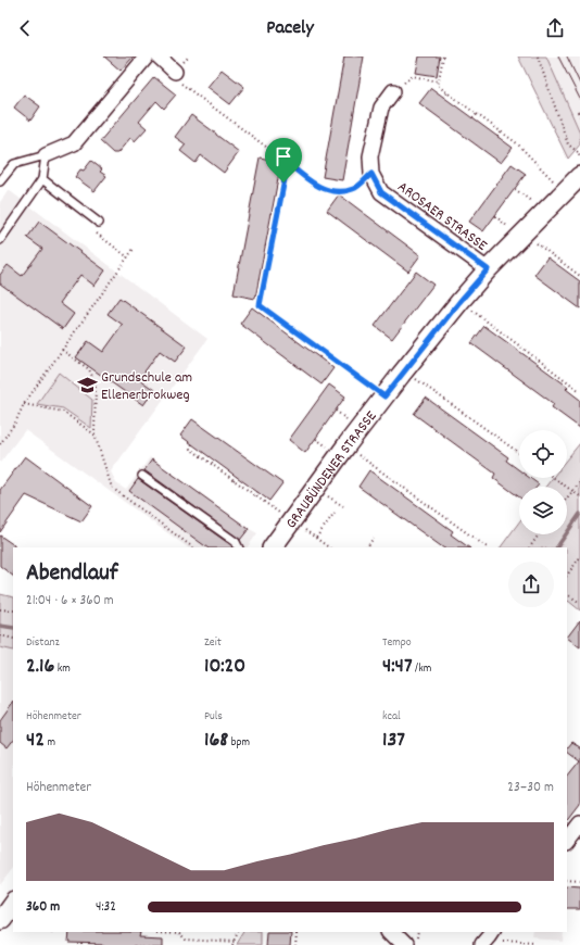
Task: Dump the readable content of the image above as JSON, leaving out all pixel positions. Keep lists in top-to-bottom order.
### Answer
{
  "streets": {
    "street": ["AROSAER STRASSE", "GRAUBÜNDENER STRASSE"]
  },
  "crossings": [
    ["AROSAER STRASSE", "GRAUBÜNDENER STRASSE"]
  ],
  "places": {
    "school or university": ["Grundschule am Ellenerbrokweg"]
  },
  "page": {
    "header": "Pacely",
    "heading": ["Abendlauf", "21:04 · 6 × 360 m"],
    "stats": [
      ["Distanz", "2.16 km"],
      ["Zeit", "10:20"],
      ["Tempo", "4:47 /km"],
      ["Höhenmeter", "42 m"],
      ["Puls", "168 bpm"],
      ["kcal", "137"]
    ],
    "chart": ["Höhenmeter", "23–30 m"],
    "list": [
      {
        "name": "360 m",
        "note": "4:32"
      }
    ]
  }
}
